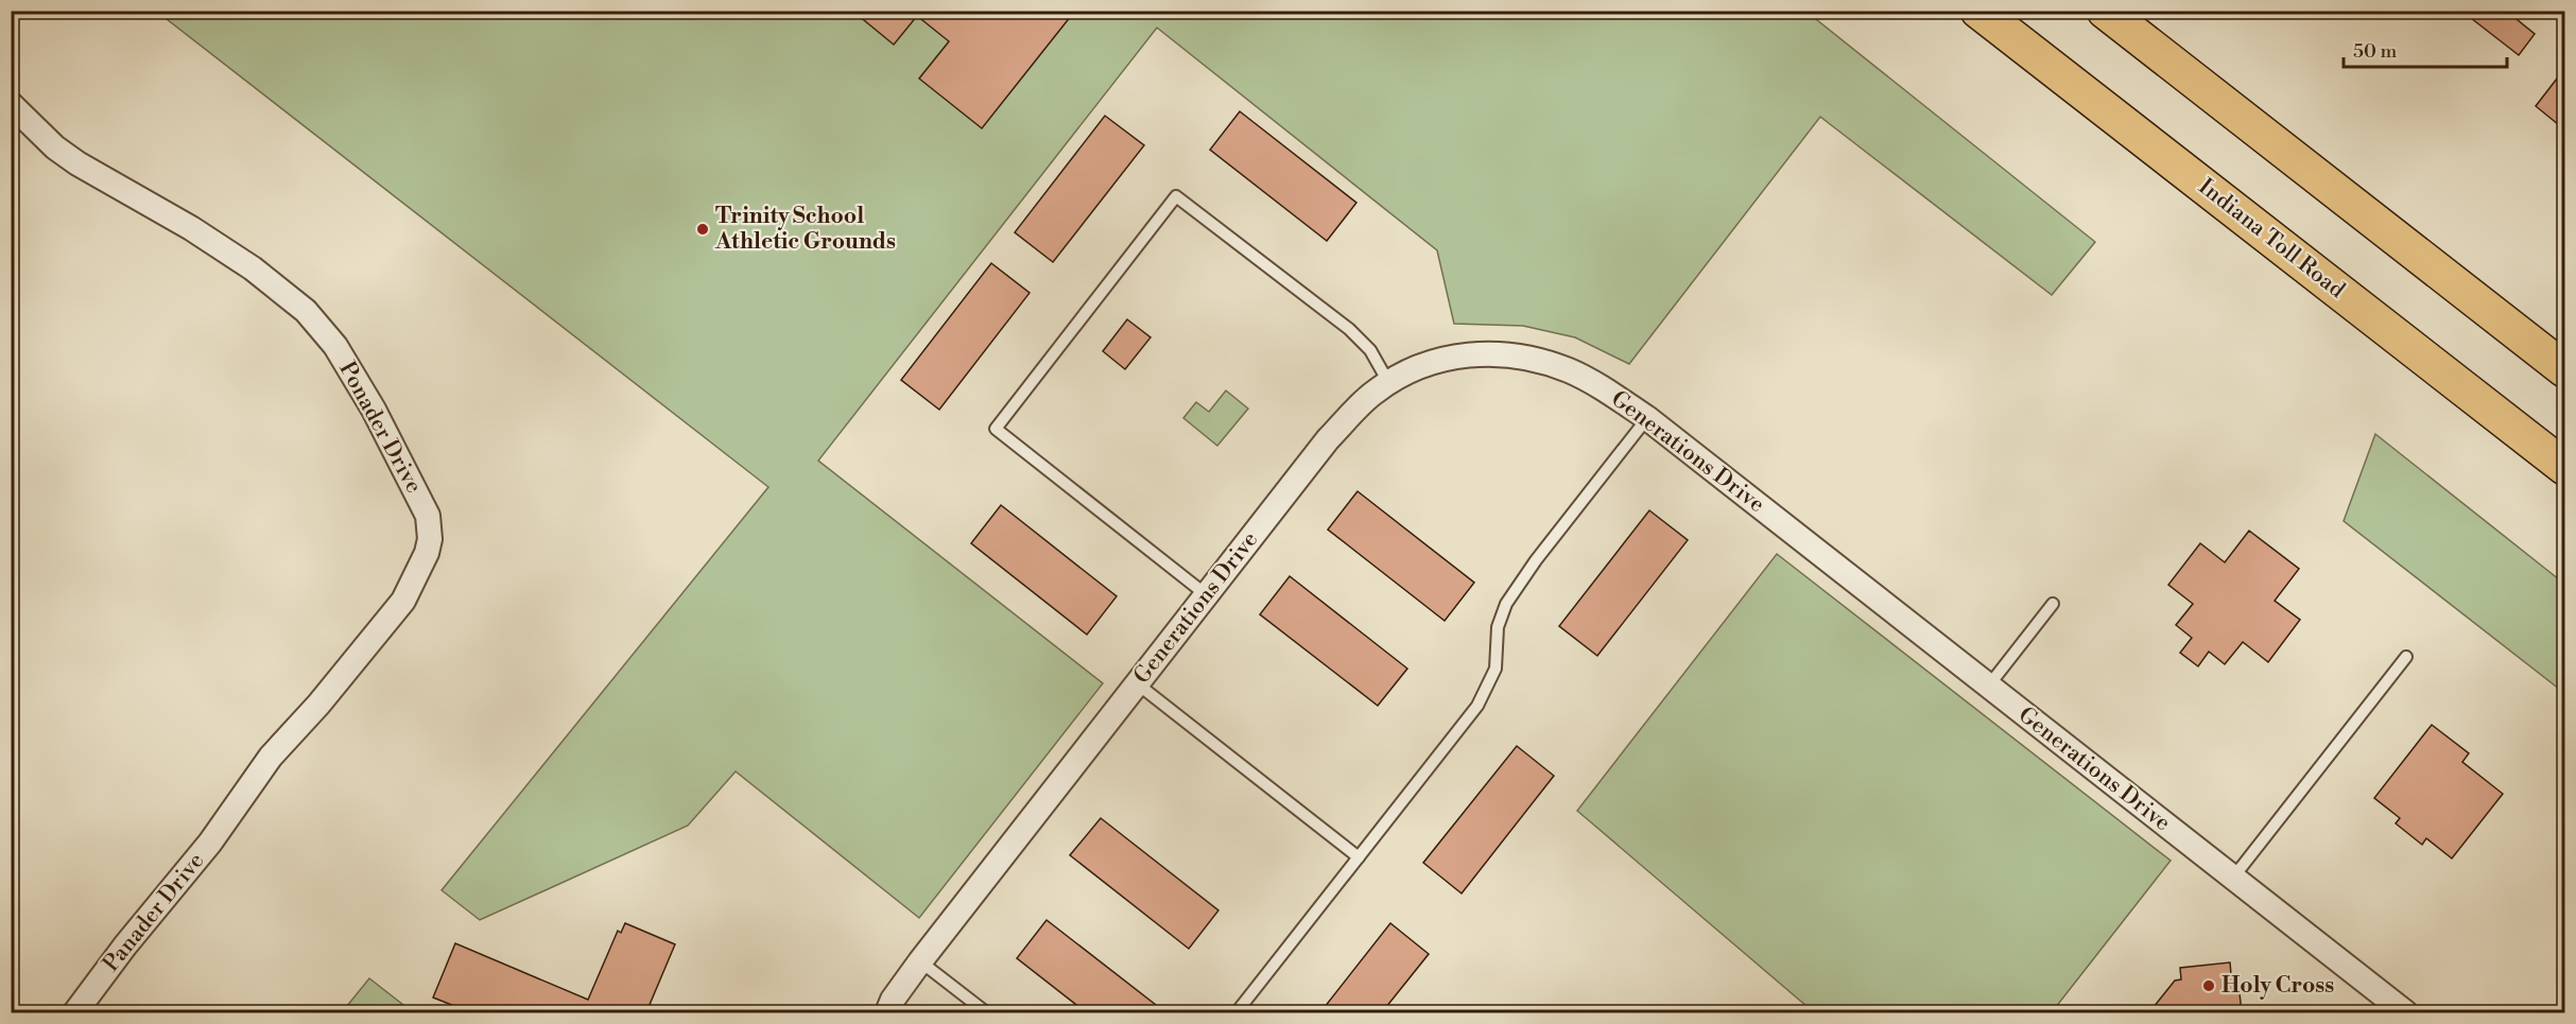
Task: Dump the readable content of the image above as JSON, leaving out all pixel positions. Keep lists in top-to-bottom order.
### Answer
{
  "streets": {
    "highway": ["Indiana Toll Road"],
    "street": ["Ponader Drive", "Generations Drive", "Panader Drive"]
  },
  "crossings": [
    ["Ponader Drive", "Panader Drive"]
  ],
  "places": ["Trinity School Athletic Grounds", "Holy Cross"],
  "scale_bar": "50 m"
}
